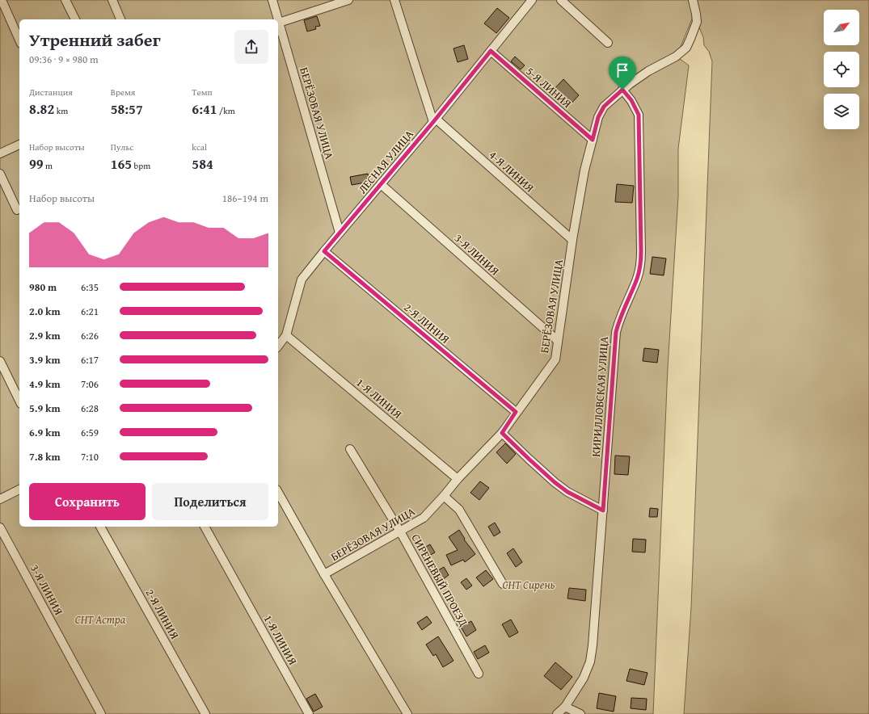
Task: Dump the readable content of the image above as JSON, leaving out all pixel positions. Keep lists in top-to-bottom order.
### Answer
{
  "streets": {
    "street": [
      "5-Я ЛИНИЯ",
      "БЕРЁЗОВАЯ УЛИЦА",
      "ЛЕСНАЯ УЛИЦА",
      "4-Я ЛИНИЯ",
      "3-Я ЛИНИЯ",
      "2-Я ЛИНИЯ",
      "КИРИЛЛОВСКАЯ УЛИЦА",
      "1-Я ЛИНИЯ",
      "СИРЕНЕВЫЙ ПРОЕЗД"
    ]
  },
  "crossings": [
    ["5-Я ЛИНИЯ", "БЕРЁЗОВАЯ УЛИЦА"],
    ["5-Я ЛИНИЯ", "ЛЕСНАЯ УЛИЦА"],
    ["БЕРЁЗОВАЯ УЛИЦА", "ЛЕСНАЯ УЛИЦА"],
    ["БЕРЁЗОВАЯ УЛИЦА", "4-Я ЛИНИЯ"],
    ["БЕРЁЗОВАЯ УЛИЦА", "3-Я ЛИНИЯ"],
    ["БЕРЁЗОВАЯ УЛИЦА", "2-Я ЛИНИЯ"],
    ["БЕРЁЗОВАЯ УЛИЦА", "КИРИЛЛОВСКАЯ УЛИЦА"],
    ["БЕРЁЗОВАЯ УЛИЦА", "1-Я ЛИНИЯ"],
    ["БЕРЁЗОВАЯ УЛИЦА", "СИРЕНЕВЫЙ ПРОЕЗД"],
    ["ЛЕСНАЯ УЛИЦА", "4-Я ЛИНИЯ"],
    ["ЛЕСНАЯ УЛИЦА", "3-Я ЛИНИЯ"],
    ["ЛЕСНАЯ УЛИЦА", "2-Я ЛИНИЯ"],
    ["ЛЕСНАЯ УЛИЦА", "1-Я ЛИНИЯ"]
  ],
  "parks": ["СНТ Сирень", "СНТ Астра"],
  "north": "top right",
  "page": {
    "heading": ["Утренний забег", "09:36 · 9 × 980 m"],
    "stats": [
      ["Дистанция", "8.82 km"],
      ["Время", "58:57"],
      ["Темп", "6:41 /km"],
      ["Набор высоты", "99 m"],
      ["Пульс", "165 bpm"],
      ["kcal", "584"]
    ],
    "chart": ["Набор высоты", "186–194 m"],
    "list": [
      {
        "name": "980 m",
        "note": "6:35"
      },
      {
        "name": "2.0 km",
        "note": "6:21"
      },
      {
        "name": "2.9 km",
        "note": "6:26"
      },
      {
        "name": "3.9 km",
        "note": "6:17"
      },
      {
        "name": "4.9 km",
        "note": "7:06"
      },
      {
        "name": "5.9 km",
        "note": "6:28"
      },
      {
        "name": "6.9 km",
        "note": "6:59"
      },
      {
        "name": "7.8 km",
        "note": "7:10"
      }
    ],
    "buttons": ["Сохранить", "Поделиться"]
  }
}
